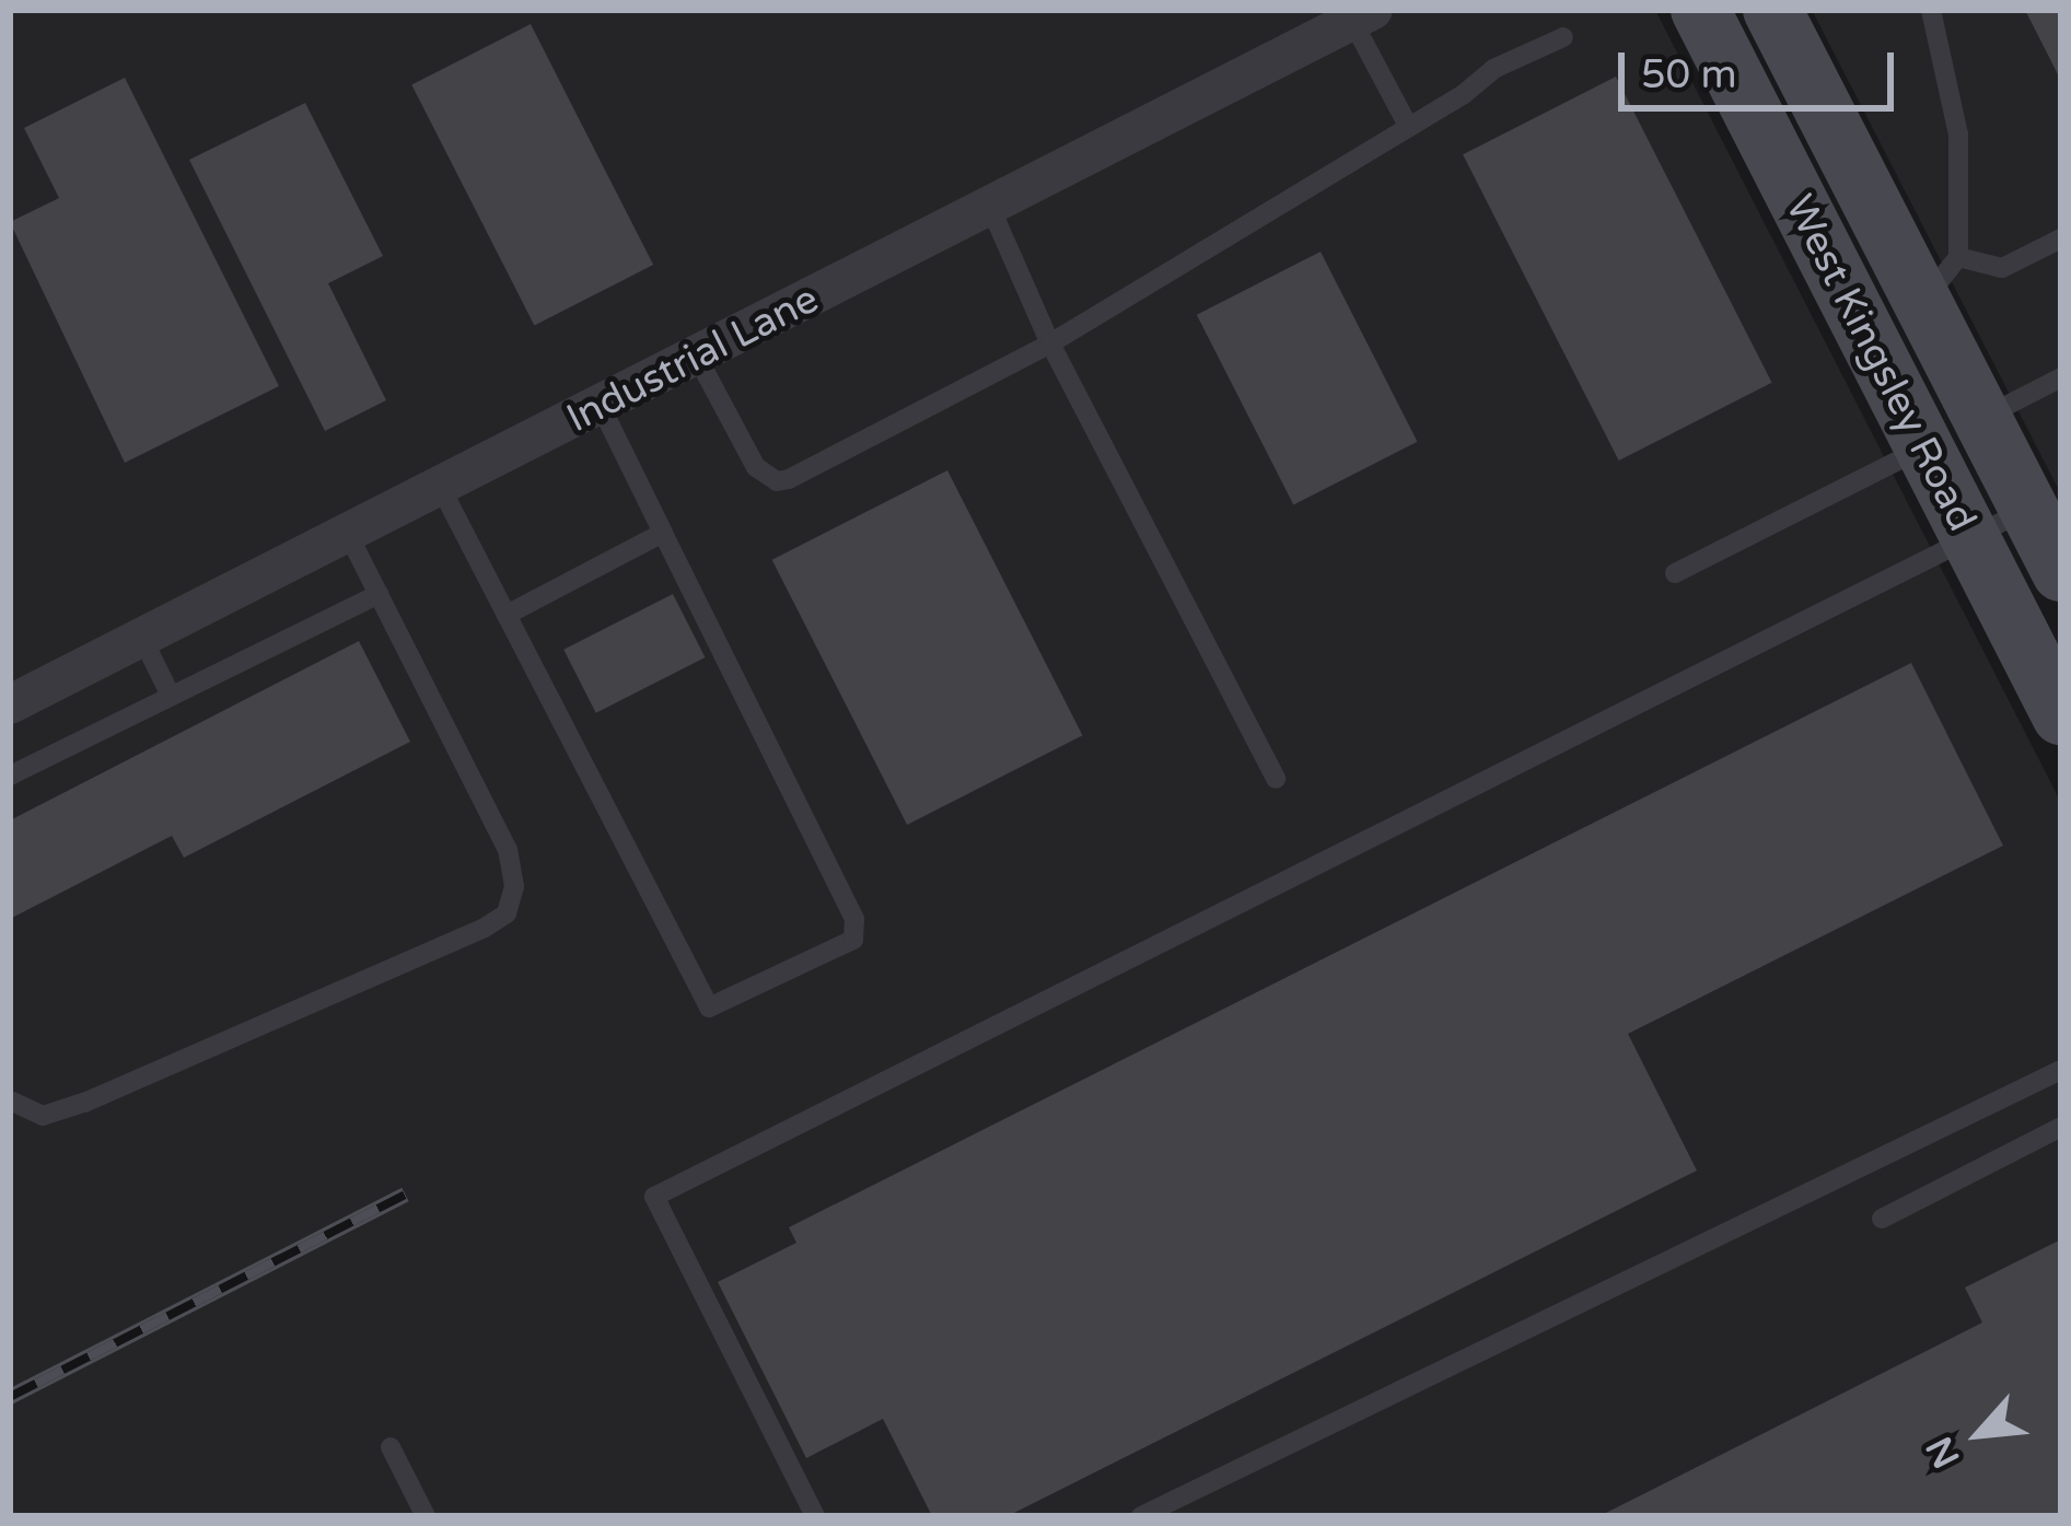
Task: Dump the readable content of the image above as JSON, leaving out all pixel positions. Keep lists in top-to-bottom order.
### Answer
{
  "streets": {
    "main road": ["West Kingsley Road"],
    "street": ["Industrial Lane"]
  },
  "scale_bar": "50 m",
  "north": "bottom left"
}
